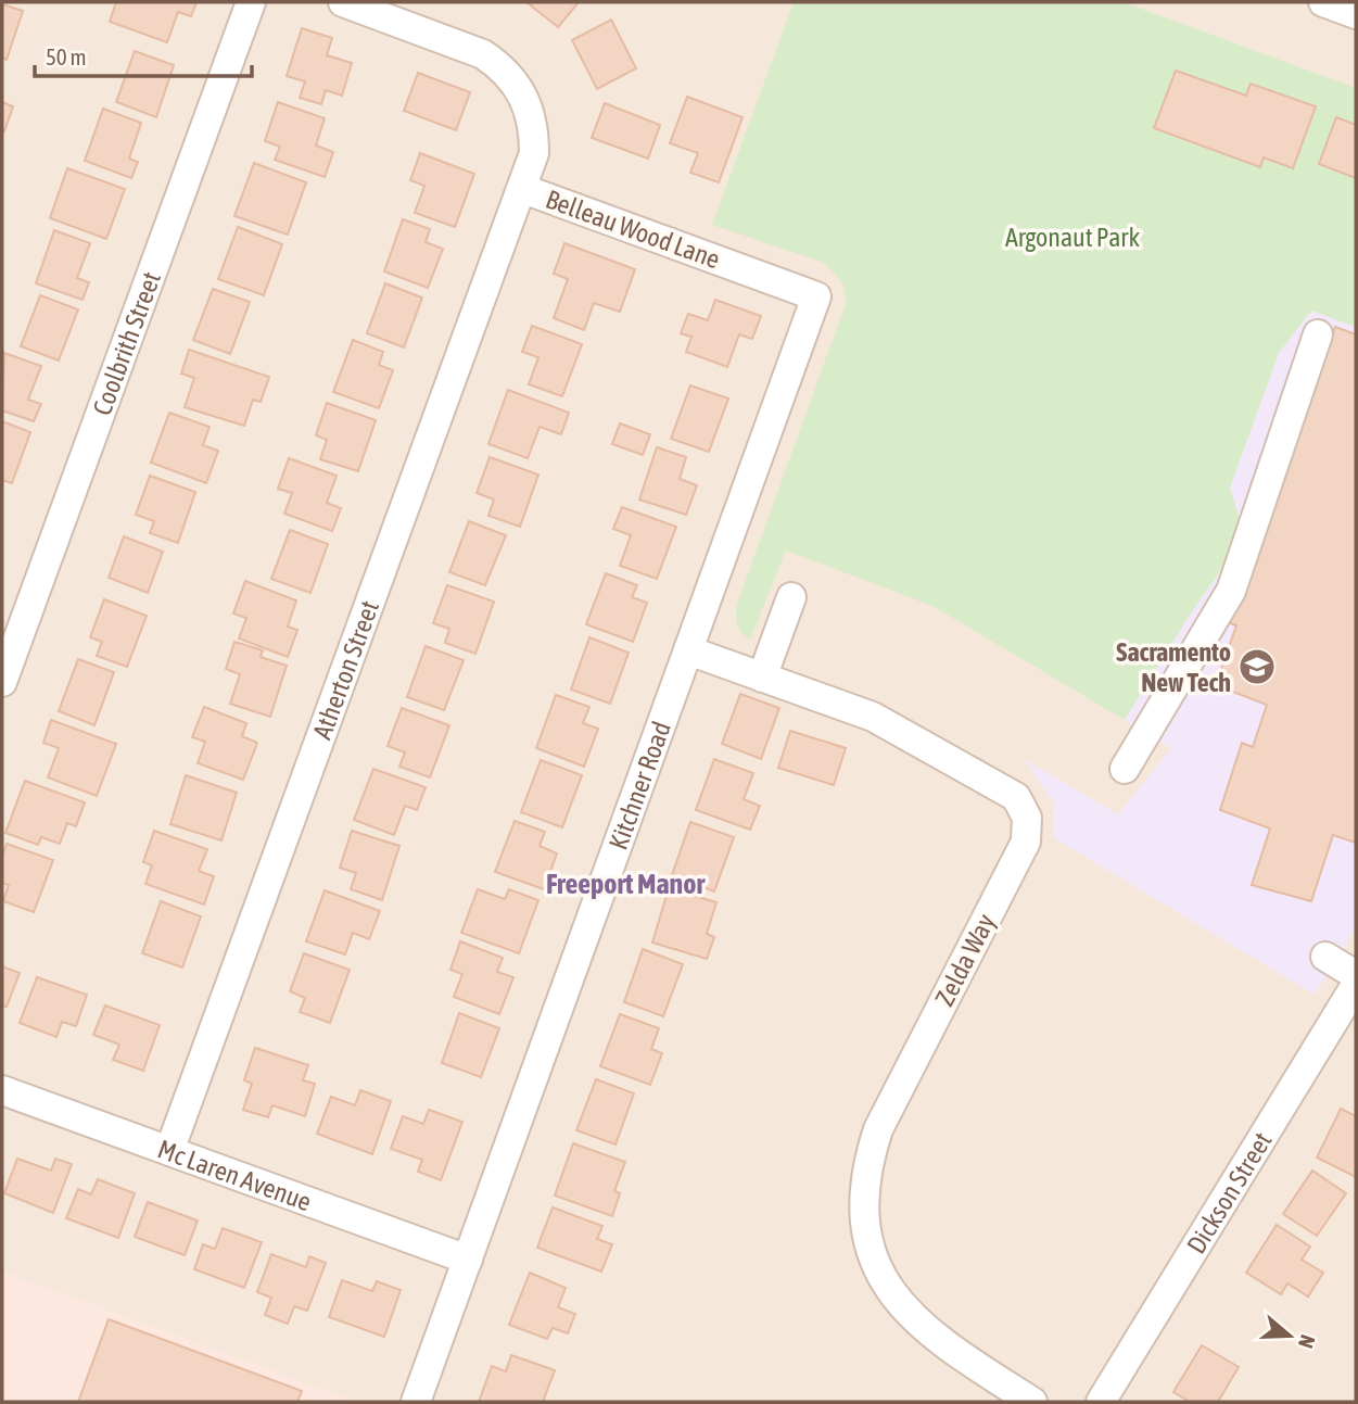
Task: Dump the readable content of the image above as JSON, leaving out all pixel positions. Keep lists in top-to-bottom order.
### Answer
{
  "streets": {
    "street": [
      "Belleau Wood Lane",
      "Coolbrith Street",
      "Atherton Street",
      "Kitchner Road",
      "Zelda Way",
      "Mc Laren Avenue",
      "Dickson Street"
    ]
  },
  "crossings": [
    ["Belleau Wood Lane", "Atherton Street"],
    ["Belleau Wood Lane", "Kitchner Road"],
    ["Atherton Street", "Mc Laren Avenue"],
    ["Kitchner Road", "Zelda Way"],
    ["Kitchner Road", "Mc Laren Avenue"]
  ],
  "districts": ["Freeport Manor"],
  "parks": ["Argonaut Park"],
  "places": {
    "school or university": ["Sacramento New Tech"]
  },
  "scale_bar": "50 m",
  "north": "right"
}
